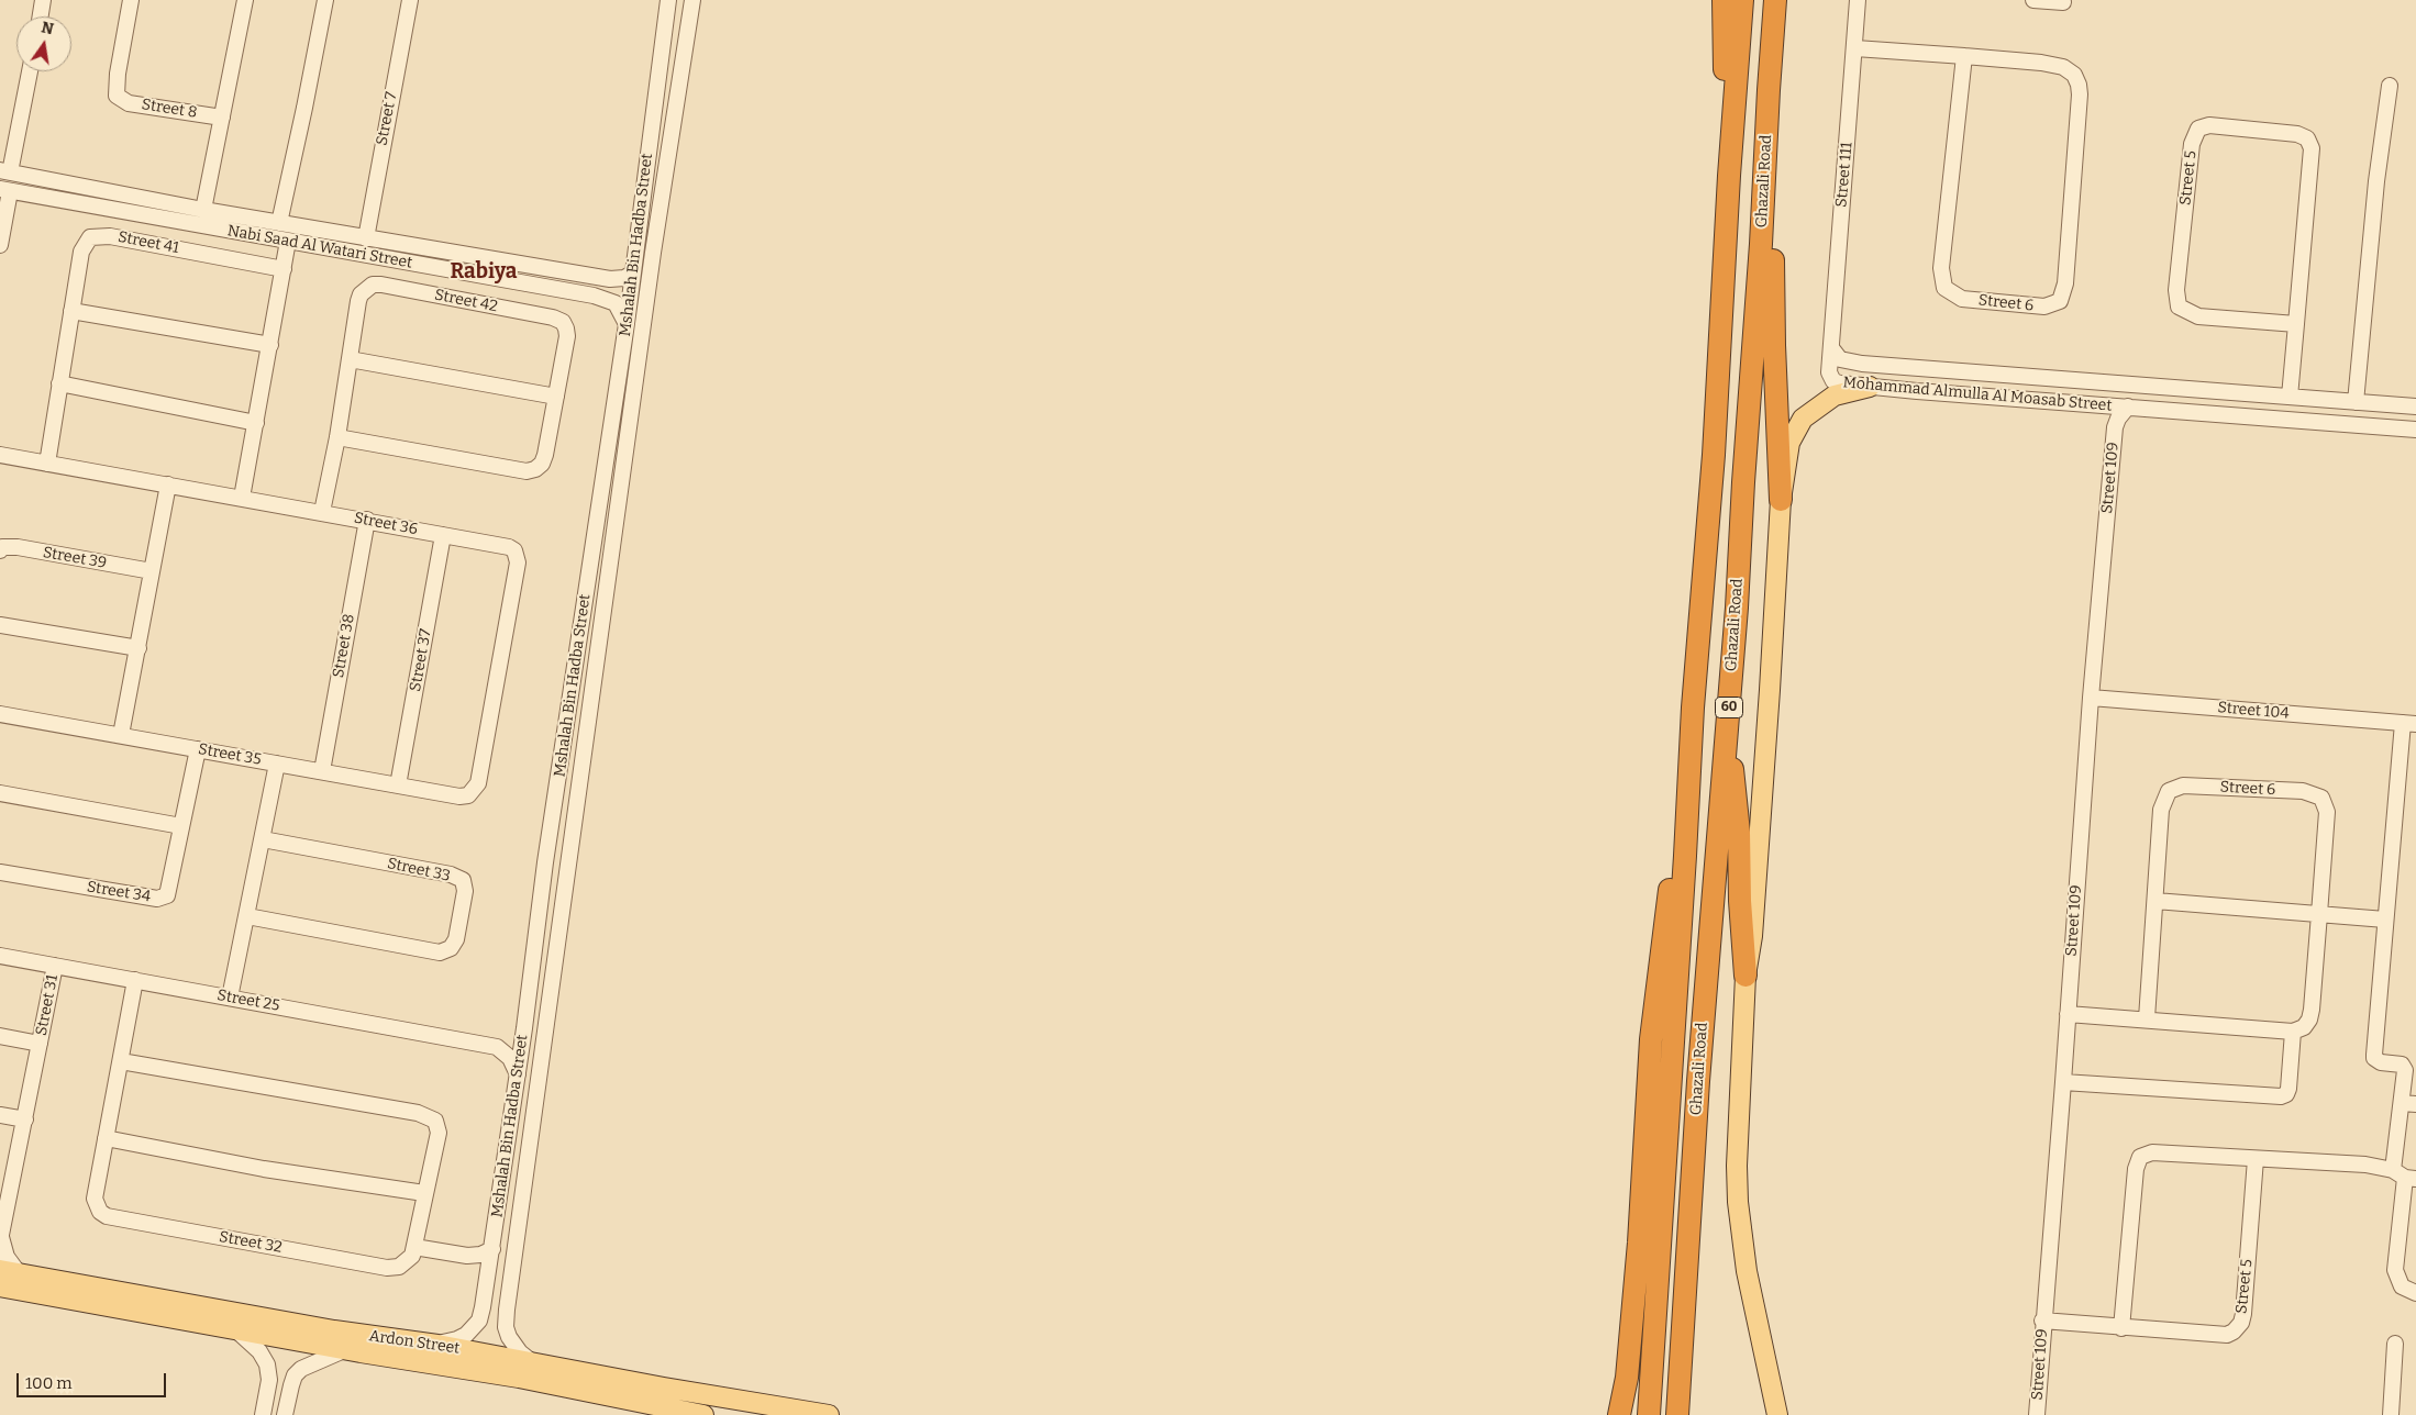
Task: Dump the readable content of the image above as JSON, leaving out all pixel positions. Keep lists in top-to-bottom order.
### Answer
{
  "streets": {
    "highway": ["Ghazali Road", "60"],
    "main road": ["Ardon Street"],
    "street": [
      "Street 8",
      "Street 7",
      "Street 111",
      "Street 5",
      "Street 41",
      "Mshalah Bin Hadba Street",
      "Nabi Saad Al Watari Street",
      "Street 42",
      "Street 6",
      "Mohammad Almulla Al Moasab Street",
      "Street 109",
      "Street 36",
      "Street 39",
      "Street 38",
      "Street 37",
      "Street 104",
      "Street 35",
      "Street 33",
      "Street 34",
      "Street 25",
      "Street 31",
      "Street 32"
    ]
  },
  "crossings": [
    ["Street 7", "Nabi Saad Al Watari Street"],
    ["Street 111", "Street 6"],
    ["Street 111", "Mohammad Almulla Al Moasab Street"],
    ["Street 5", "Mohammad Almulla Al Moasab Street"],
    ["Street 5", "Street 109"],
    ["Street 41", "Street 36"],
    ["Mshalah Bin Hadba Street", "Nabi Saad Al Watari Street"],
    ["Mshalah Bin Hadba Street", "Ardon Street"],
    ["Street 42", "Street 36"],
    ["Mohammad Almulla Al Moasab Street", "Street 109"],
    ["Street 109", "Street 104"],
    ["Street 36", "Street 38"],
    ["Street 36", "Street 37"],
    ["Street 36", "Street 35"],
    ["Street 38", "Street 35"],
    ["Street 37", "Street 35"],
    ["Street 35", "Street 34"],
    ["Street 25", "Street 31"],
    ["Street 25", "Street 32"],
    ["Street 31", "Ardon Street"]
  ],
  "districts": ["Rabiya"],
  "scale_bar": "100 m",
  "north": "top"
}
